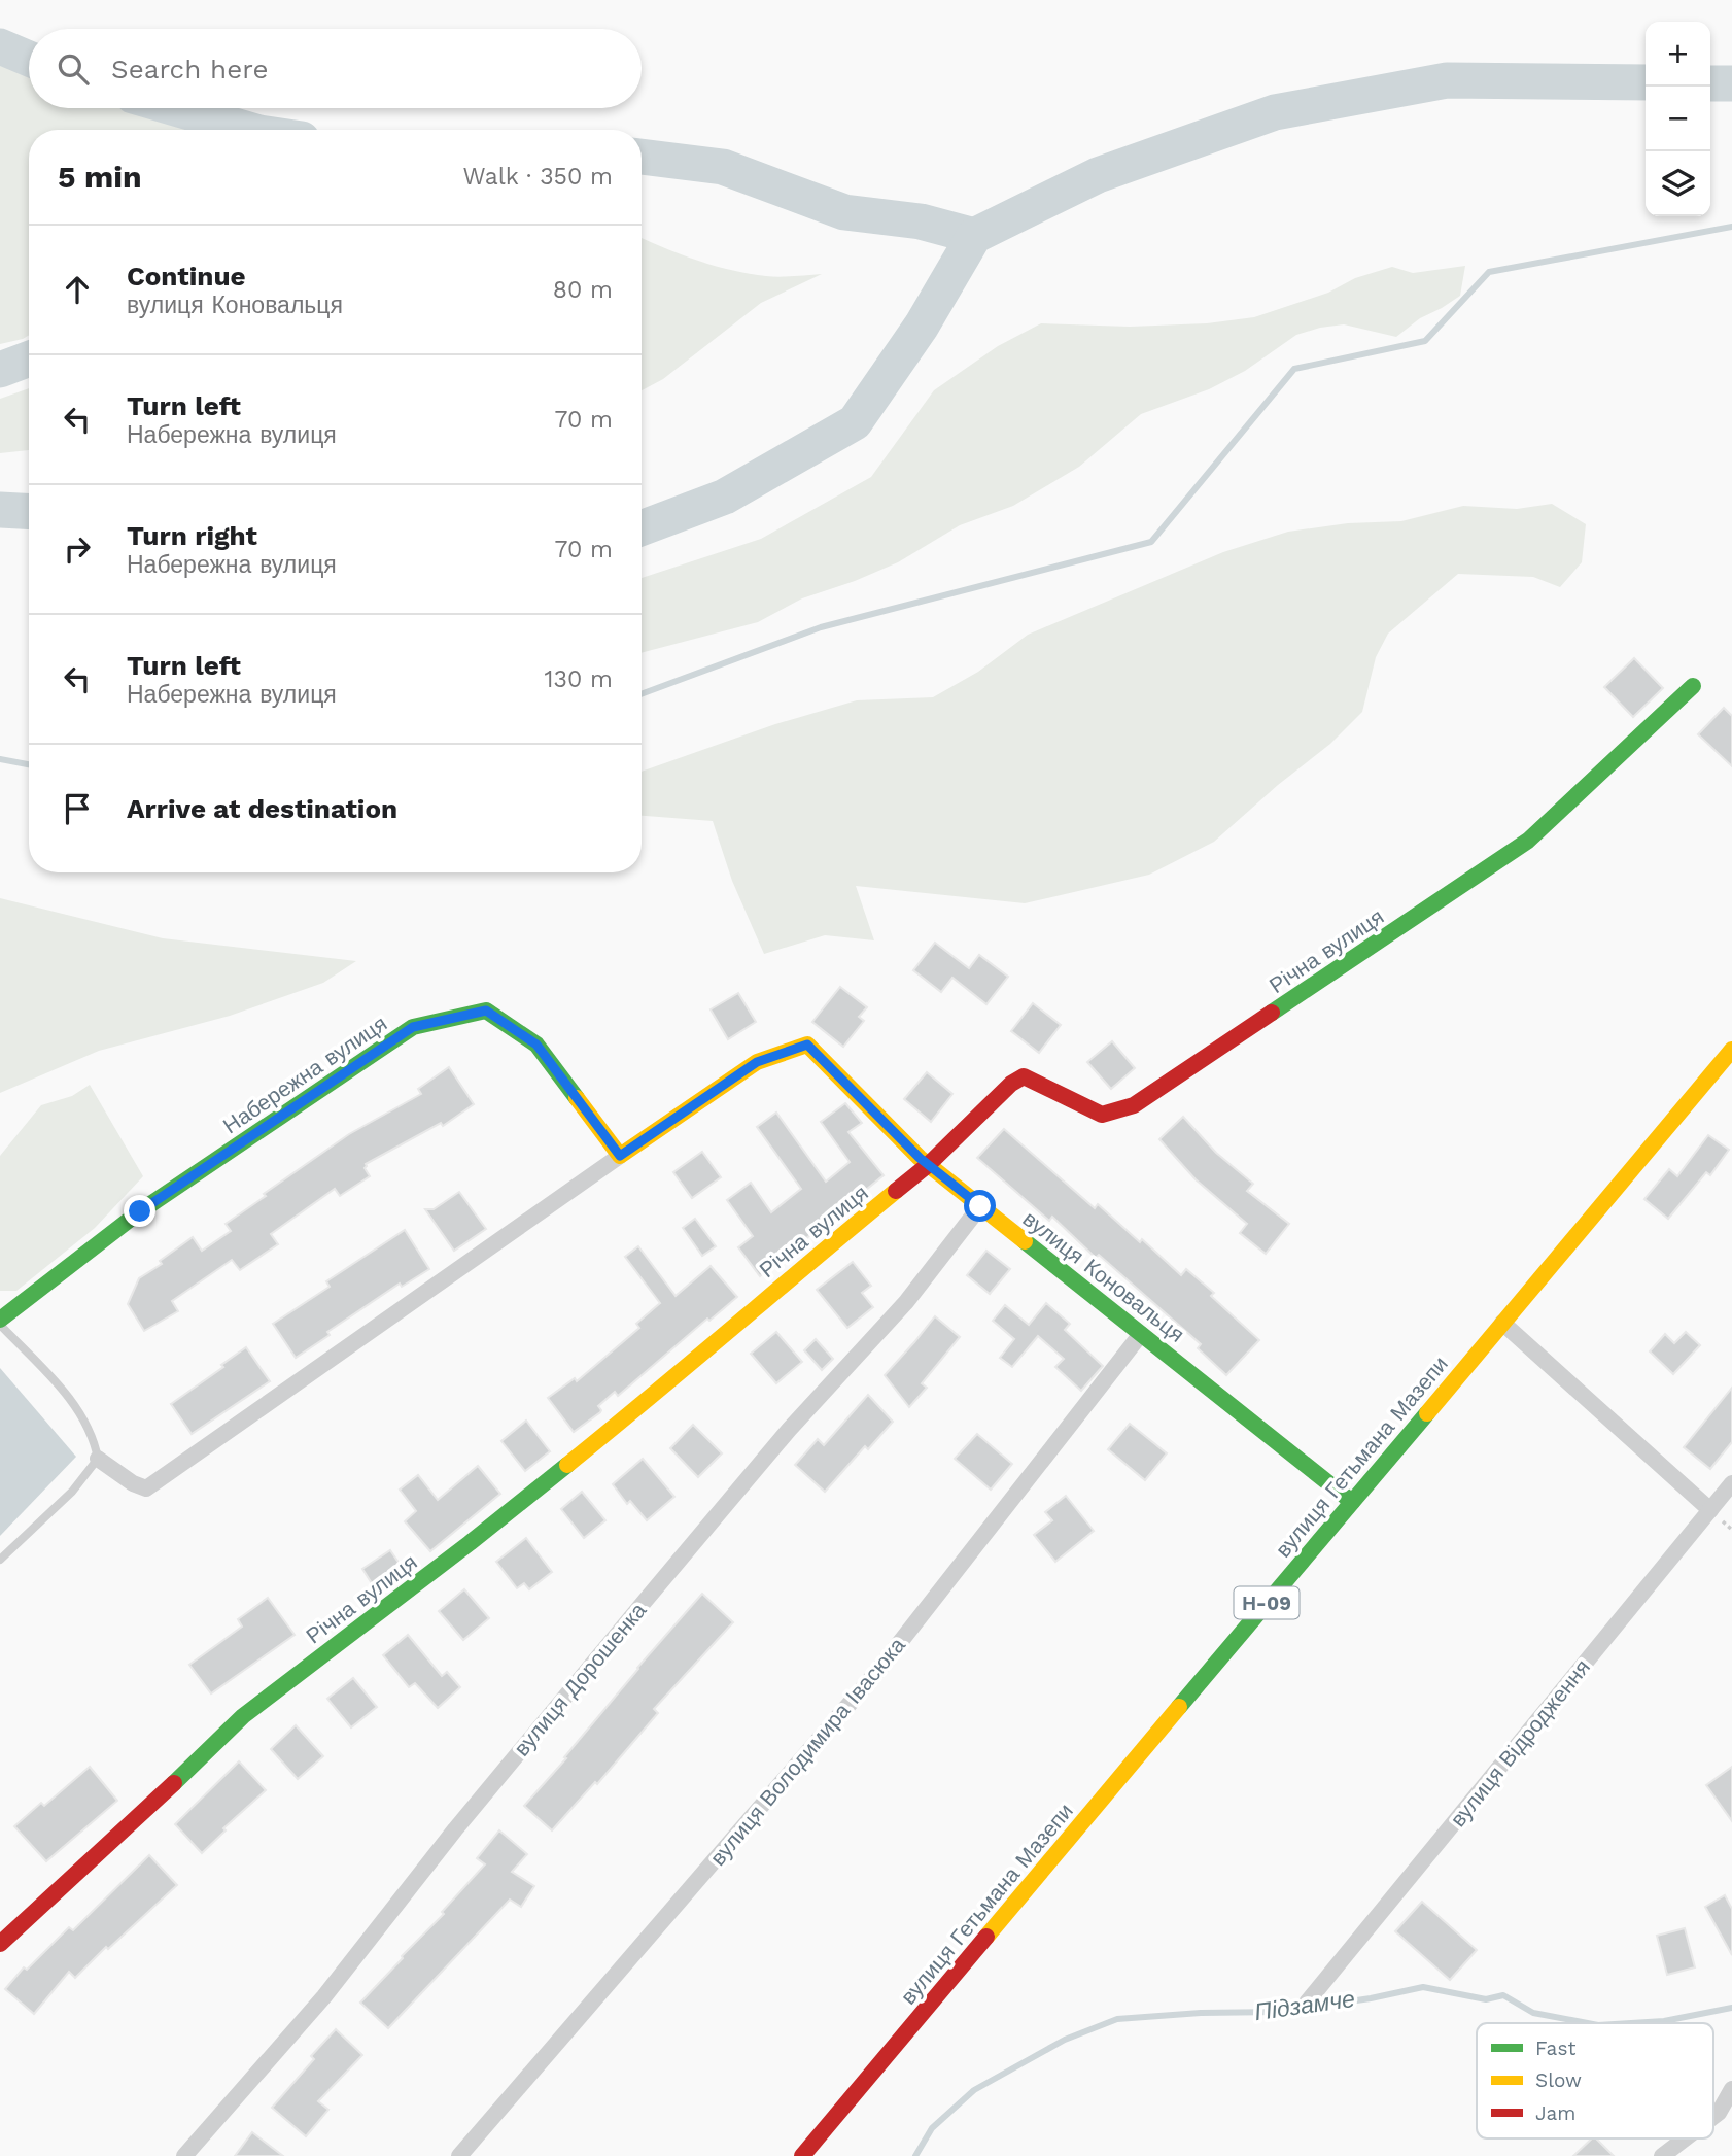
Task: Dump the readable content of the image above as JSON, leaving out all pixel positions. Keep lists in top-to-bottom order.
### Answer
{
  "streets": {
    "street": [
      "Річна вулиця",
      "Набережна вулиця",
      "вулиця Коновальця",
      "вулиця Гетьмана Мазепи",
      "Н-09",
      "вулиця Дорошенка",
      "вулиця Відродження",
      "вулиця Володимира Івасюка"
    ]
  },
  "crossings": [
    ["Річна вулиця", "вулиця Коновальця"],
    ["Набережна вулиця", "вулиця Коновальця"],
    ["вулиця Коновальця", "вулиця Гетьмана Мазепи"],
    ["вулиця Коновальця", "вулиця Дорошенка"],
    ["вулиця Коновальця", "вулиця Володимира Івасюка"]
  ],
  "water": ["Підзамче"],
  "legend": ["Fast", "Slow", "Jam"],
  "page": {
    "map_buttons": ["+", "−"],
    "search": "Search here",
    "heading": ["5 min", "Walk · 350 m"],
    "list": [
      ["Continue", "вулиця Коновальця", "80 m"],
      ["Turn left", "Набережна вулиця", "70 m"],
      ["Turn right", "Набережна вулиця", "70 m"],
      ["Turn left", "Набережна вулиця", "130 m"],
      "Arrive at destination"
    ]
  }
}
